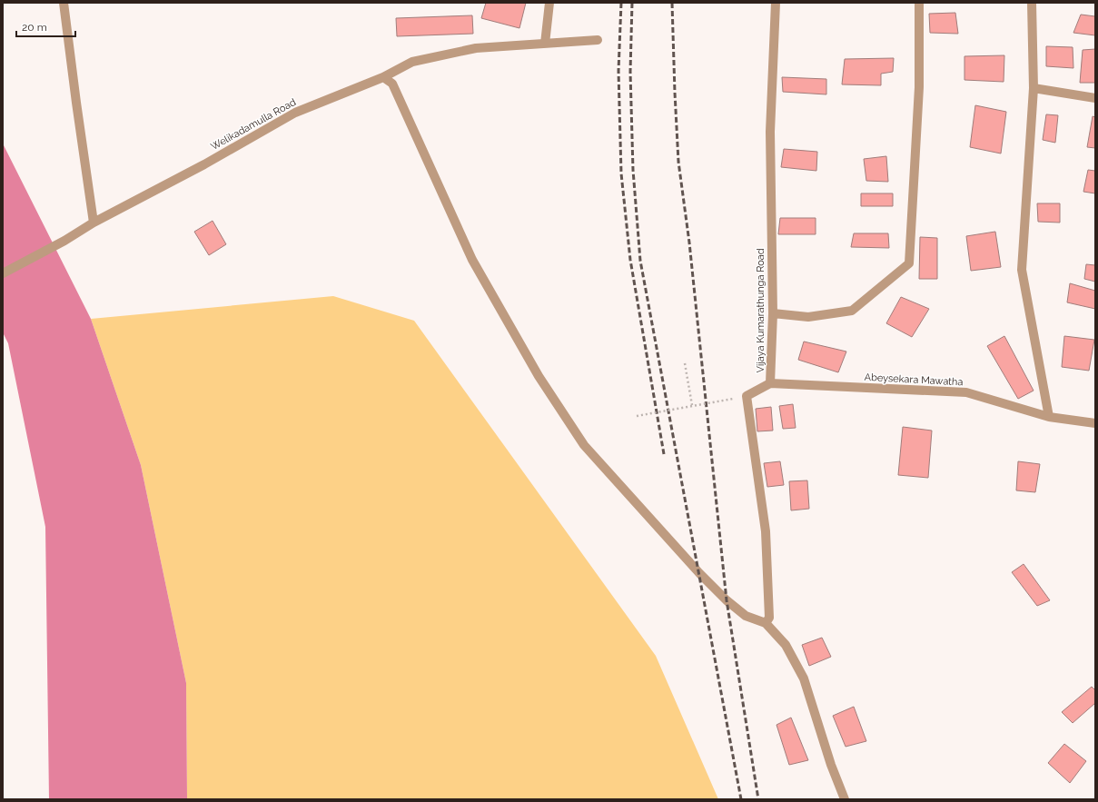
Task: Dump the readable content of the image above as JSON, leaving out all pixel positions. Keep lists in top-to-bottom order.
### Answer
{
  "streets": {
    "street": ["Welikadamulla Road", "Vijaya Kumarathunga Road", "Abeysekara Mawatha"]
  },
  "crossings": [
    ["Vijaya Kumarathunga Road", "Abeysekara Mawatha"]
  ],
  "scale_bar": "20 m"
}
